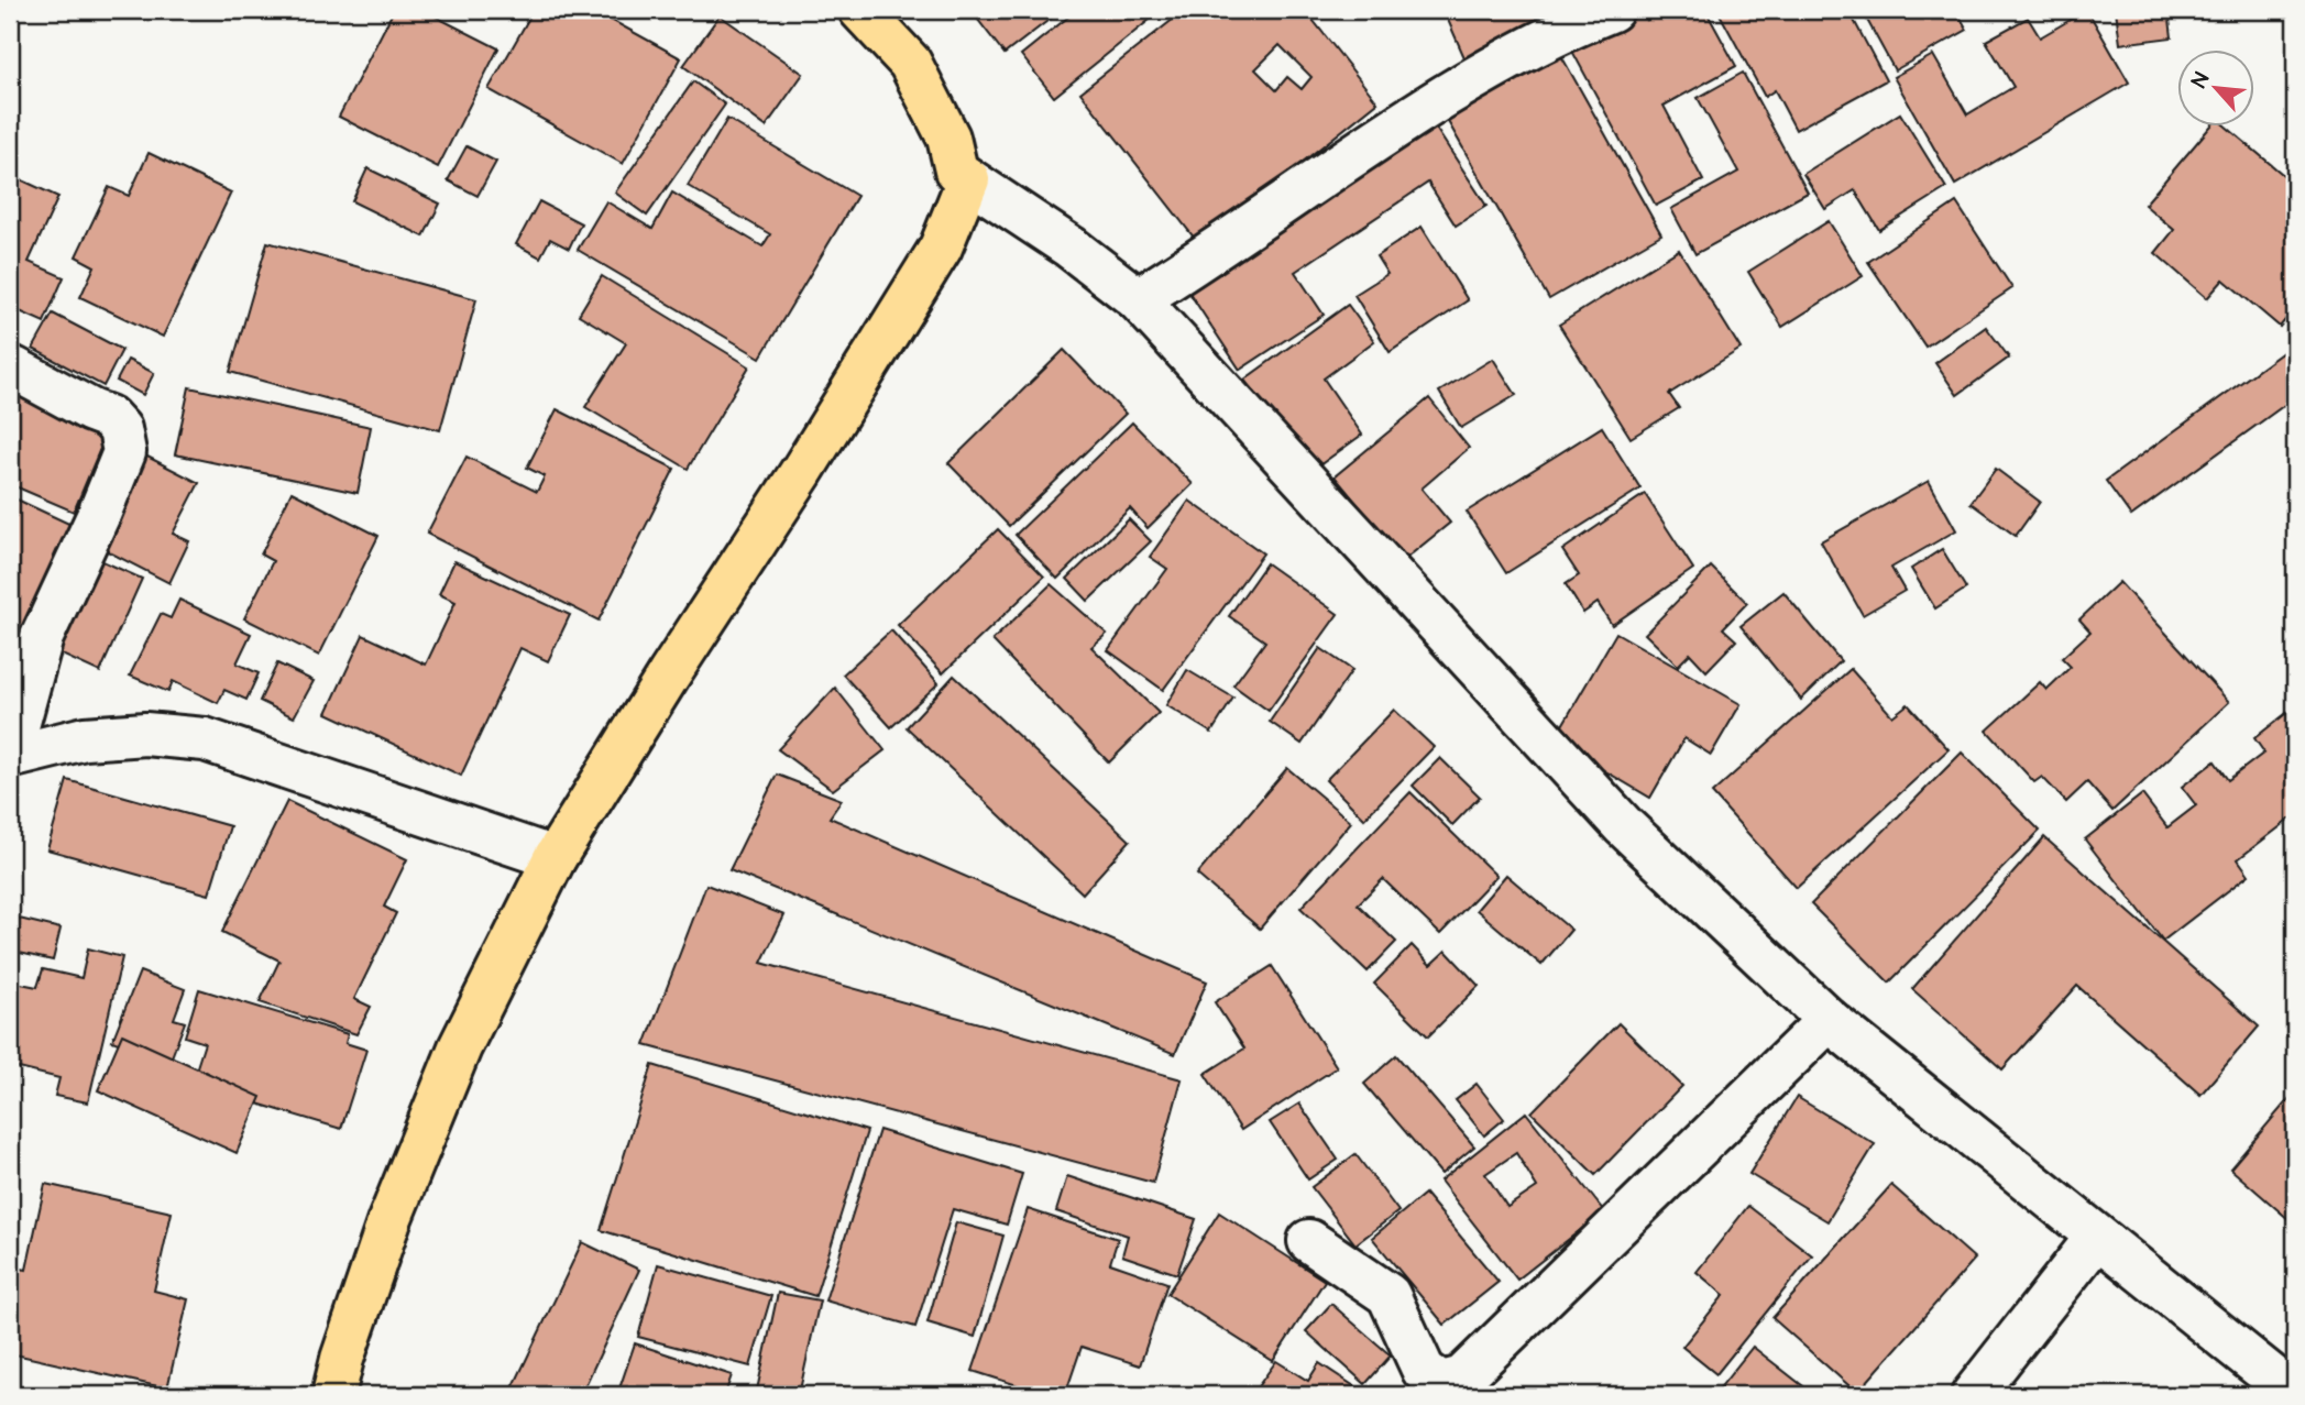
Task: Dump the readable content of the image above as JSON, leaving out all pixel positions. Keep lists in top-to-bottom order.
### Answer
{
  "north": "top left"
}
